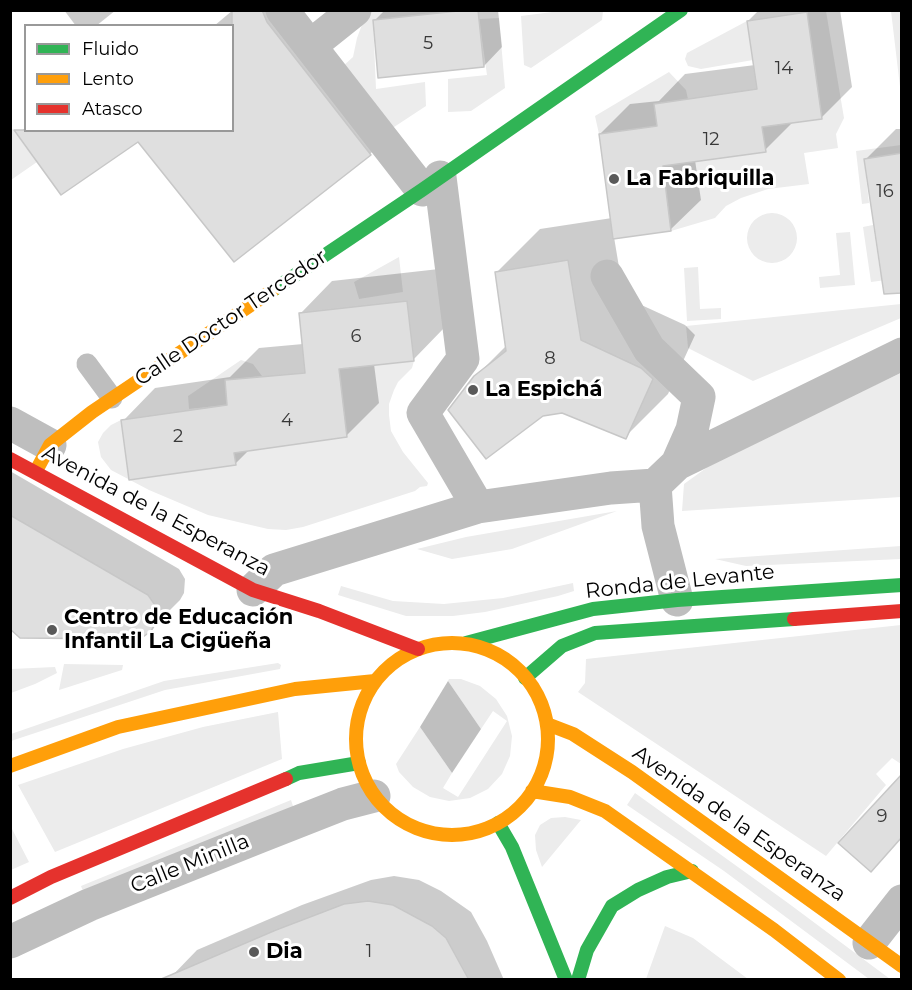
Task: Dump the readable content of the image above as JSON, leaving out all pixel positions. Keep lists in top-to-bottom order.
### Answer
{
  "streets": {
    "main road": [
      "Calle Doctor Tercedor",
      "Avenida de la Esperanza",
      "Ronda de Levante",
      "Calle Minilla"
    ]
  },
  "crossings": [
    ["Calle Doctor Tercedor", "Avenida de la Esperanza"],
    ["Avenida de la Esperanza", "Ronda de Levante"],
    ["Avenida de la Esperanza", "Calle Minilla"],
    ["Ronda de Levante", "Calle Minilla"]
  ],
  "places": [
    "La Fabriquilla",
    "La Espichá",
    "Centro de Educación Infantil La Cigüeña",
    "Dia"
  ],
  "house_numbers": [
    "5",
    "14",
    "12",
    "16",
    "6",
    "8",
    "4",
    "2",
    "9",
    "1"
  ],
  "legend": ["Fluido", "Lento", "Atasco"]
}
